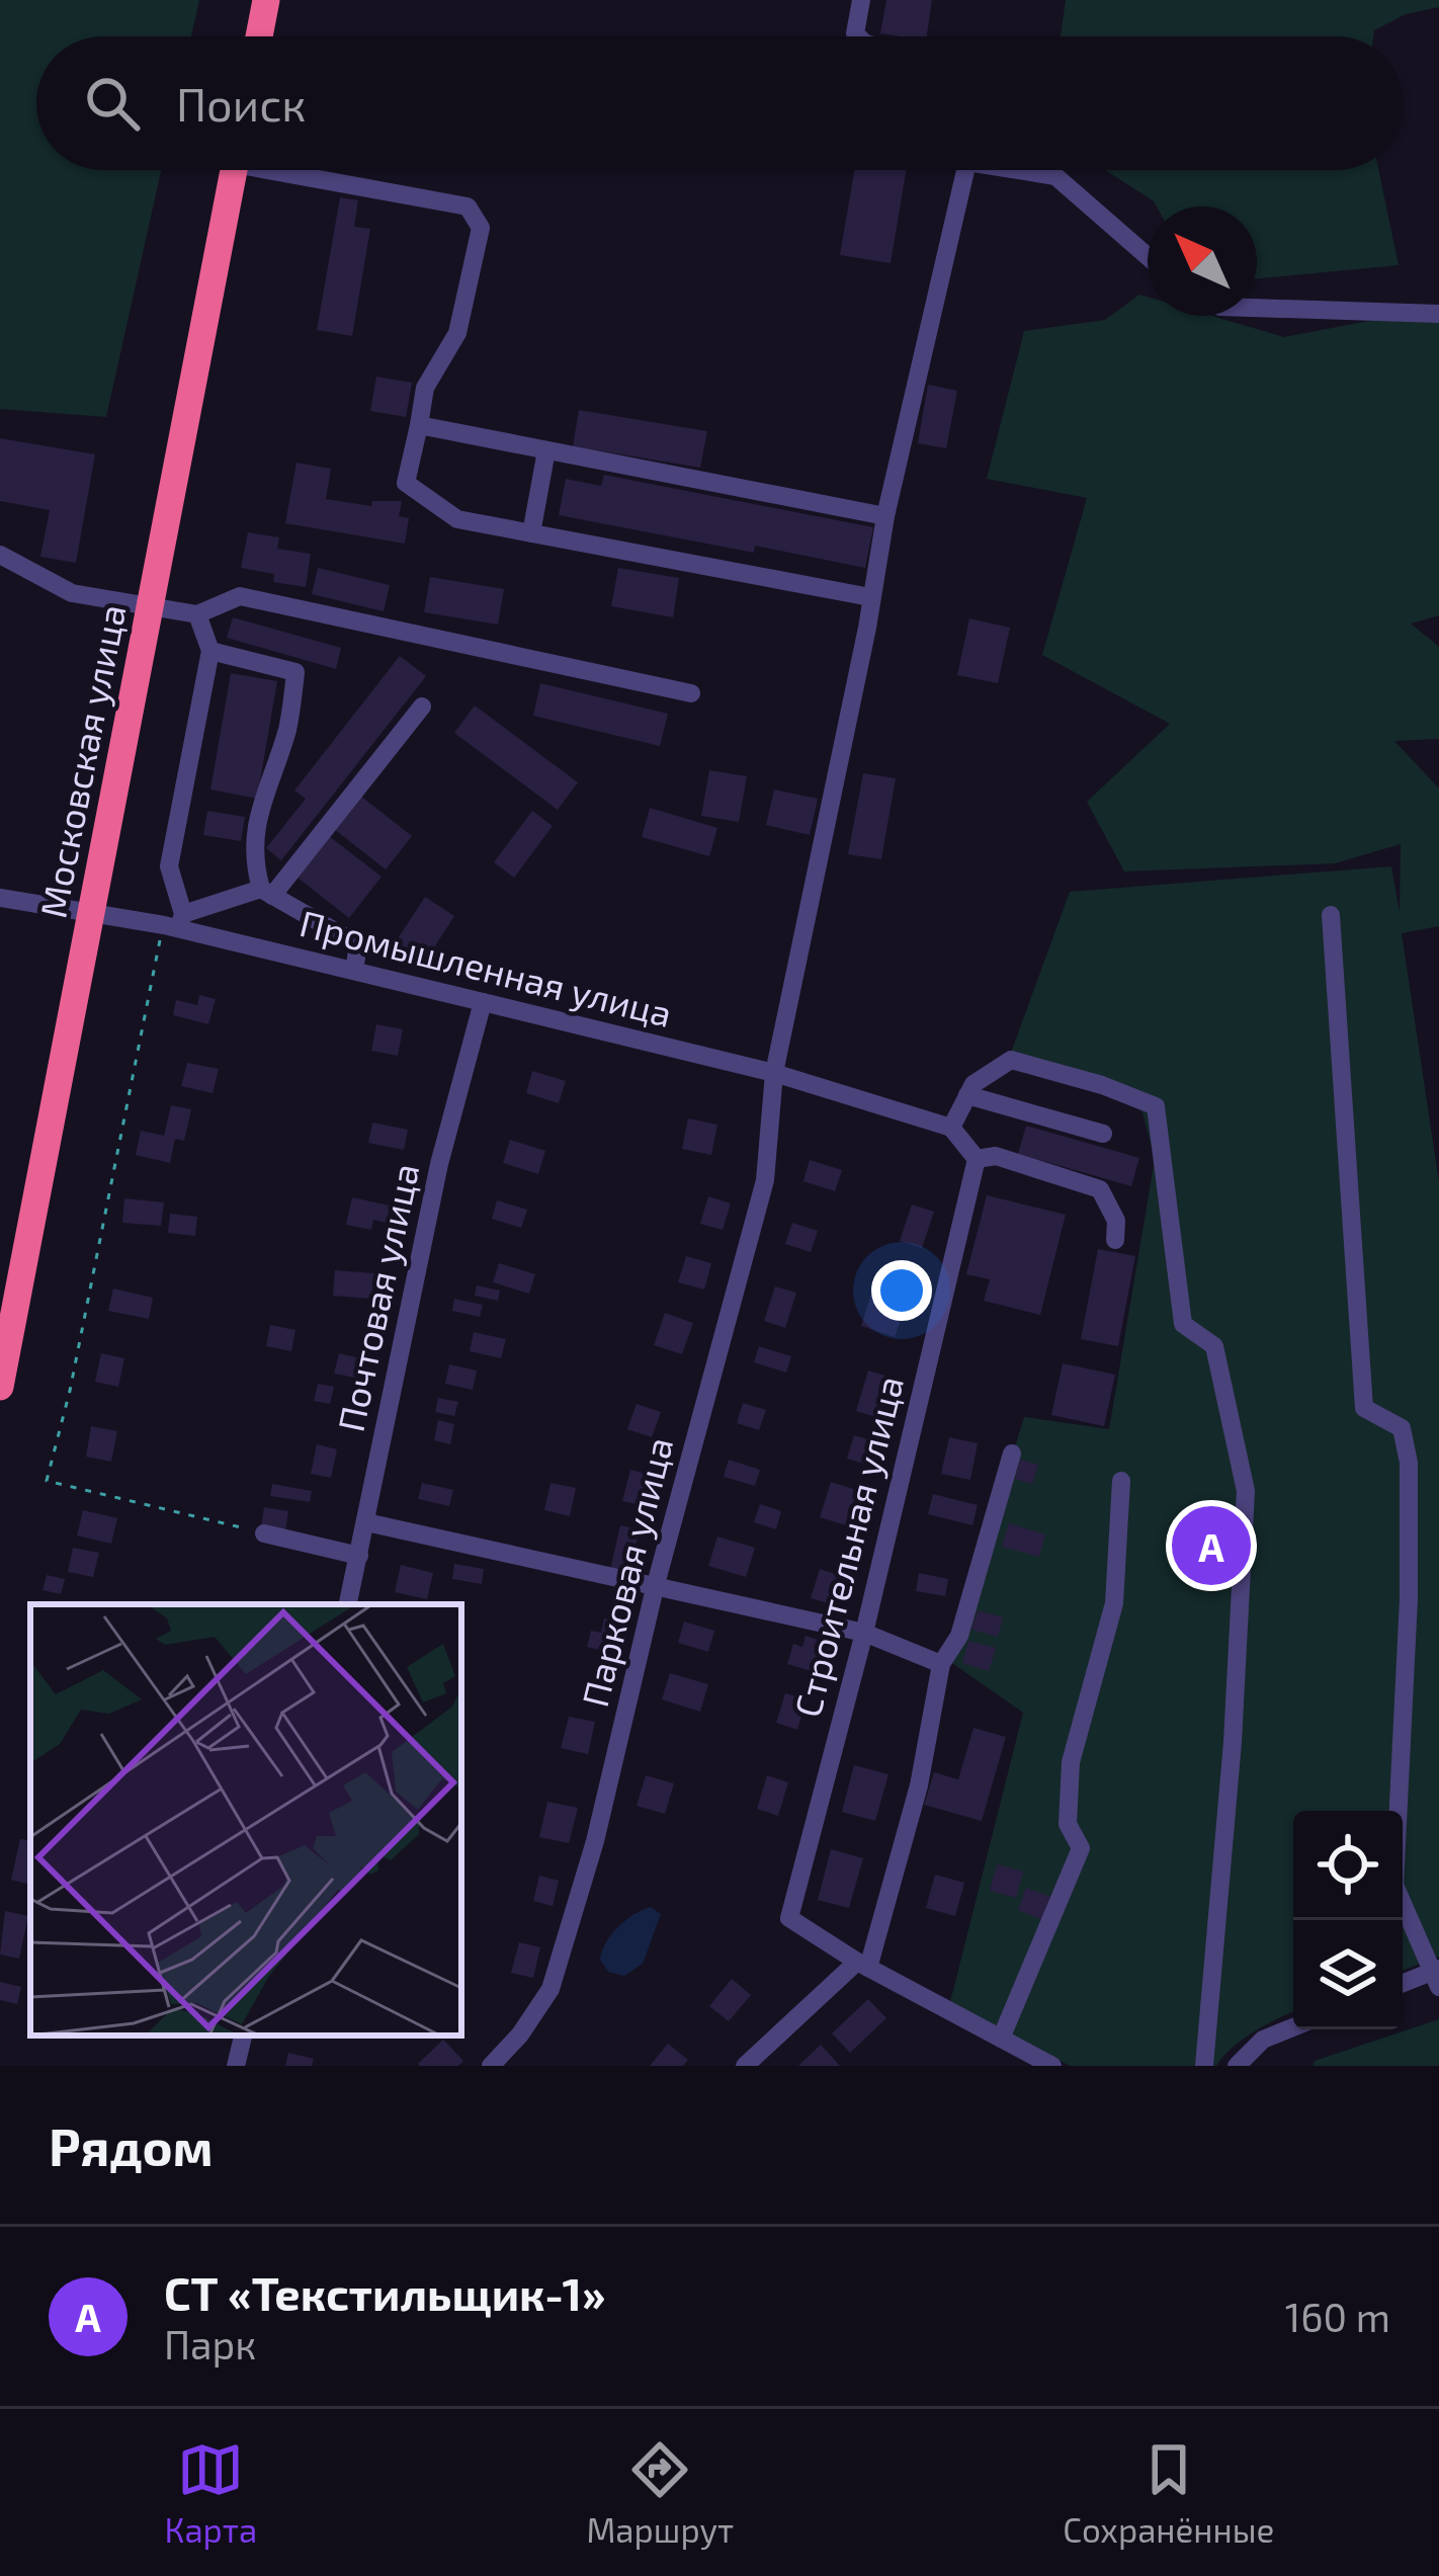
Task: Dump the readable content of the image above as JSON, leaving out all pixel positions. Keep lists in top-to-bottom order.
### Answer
{
  "streets": {
    "highway": ["Московская улица"],
    "street": [
      "Промышленная улица",
      "Почтовая улица",
      "Строительная улица",
      "Парковая улица"
    ]
  },
  "crossings": [
    ["Московская улица", "Промышленная улица"],
    ["Промышленная улица", "Почтовая улица"],
    ["Промышленная улица", "Парковая улица"]
  ],
  "north": "top left",
  "page": {
    "search": "Поиск",
    "pins": "A",
    "heading": "Рядом",
    "list": [
      {
        "mark": "A",
        "name": "СТ «Текстильщик-1»",
        "note": "Парк",
        "value": "160 m"
      }
    ],
    "nav": ["Карта", "Маршрут", "Сохранённые"]
  }
}
